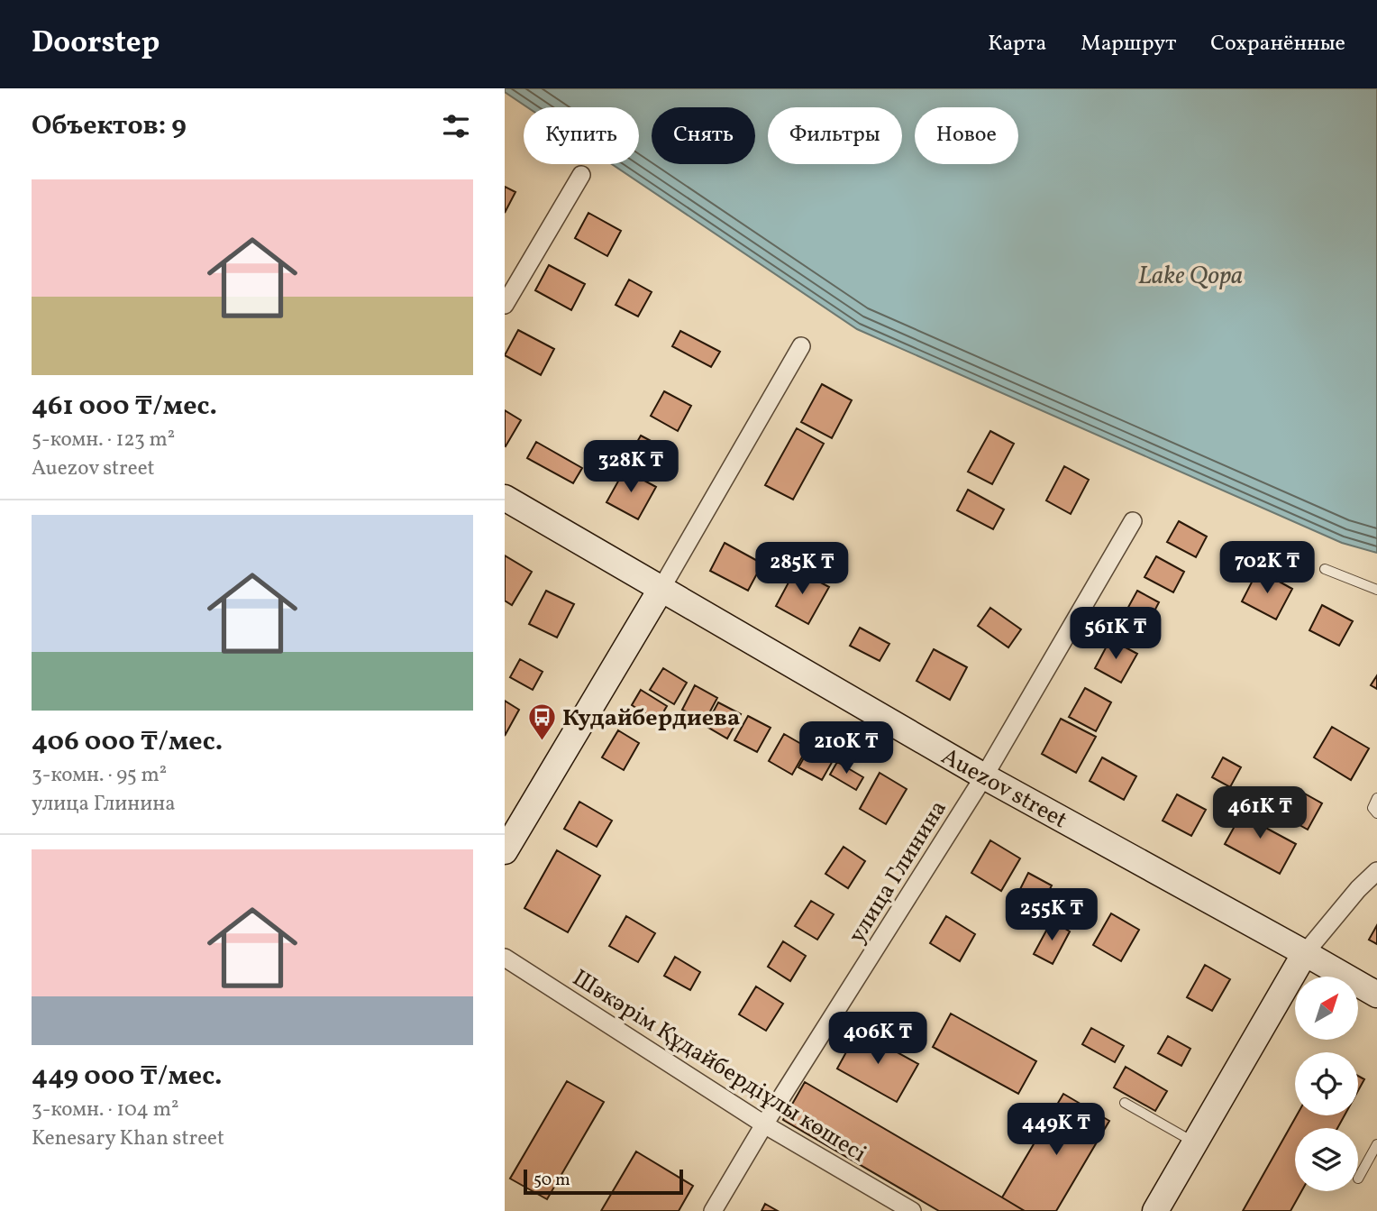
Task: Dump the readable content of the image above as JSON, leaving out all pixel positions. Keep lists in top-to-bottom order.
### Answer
{
  "streets": {
    "main road": ["Auezov street"],
    "street": ["улица Глинина", "Шәкәрім Құдайбердіұлы көшесі"]
  },
  "crossings": [
    ["Auezov street", "улица Глинина"],
    ["улица Глинина", "Шәкәрім Құдайбердіұлы көшесі"]
  ],
  "water": ["Lake Qopa"],
  "places": {
    "bus stop": ["Кудайбердиева"]
  },
  "scale_bar": "50 m",
  "north": "top right",
  "page": {
    "header": "Doorstep",
    "nav": ["Карта", "Маршрут", "Сохранённые"],
    "heading": "Объектов: 9",
    "chip": [
      "Купить",
      "Снять",
      "Фильтры",
      "Новое"
    ],
    "list": [
      {
        "name": "461 000 ₸/мес.",
        "note": "5-комн. · 123 m² · Auezov street"
      },
      {
        "name": "406 000 ₸/мес.",
        "note": "3-комн. · 95 m² · улица Глинина"
      },
      {
        "name": "449 000 ₸/мес.",
        "note": "3-комн. · 104 m² · Kenesary Khan street"
      }
    ],
    "price": [
      "328K ₸",
      "702K ₸",
      "285K ₸",
      "561K ₸",
      "210K ₸",
      "461K ₸",
      "255K ₸",
      "406K ₸",
      "449K ₸"
    ],
    "scale": "50 m"
  }
}
